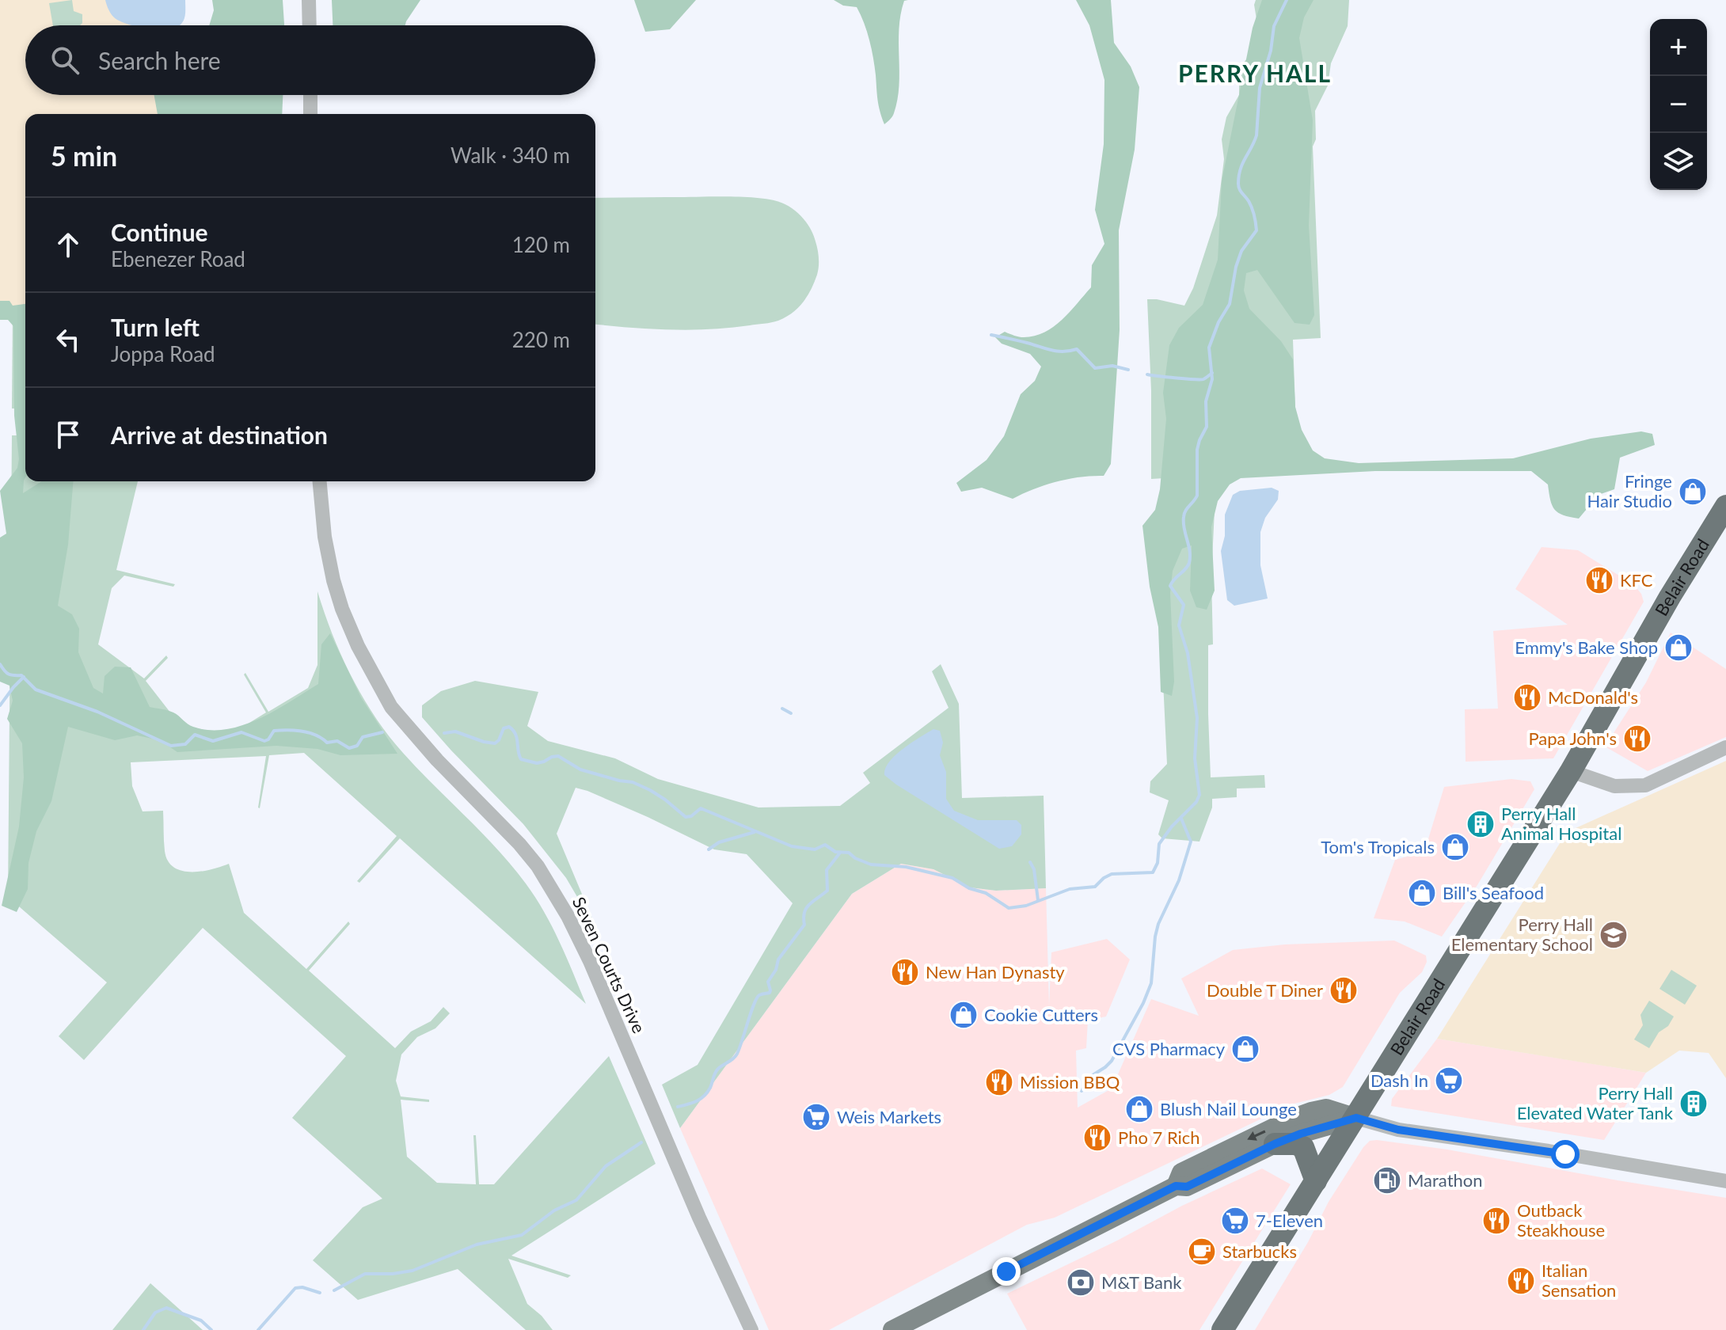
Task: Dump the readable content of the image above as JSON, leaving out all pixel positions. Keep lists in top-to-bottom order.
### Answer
{
  "streets": {
    "highway": ["Belair Road"],
    "street": ["Seven Courts Drive"]
  },
  "districts": ["PERRY HALL"],
  "places": {
    "shop": [
      "Fringe Hair Studio",
      "Emmy's Bake Shop",
      "Tom's Tropicals",
      "Bill's Seafood",
      "Cookie Cutters",
      "CVS Pharmacy",
      "Blush Nail Lounge"
    ],
    "restaurant": [
      "KFC",
      "McDonald's",
      "Papa John's",
      "New Han Dynasty",
      "Double T Diner",
      "Mission BBQ",
      "Pho 7 Rich",
      "Outback Steakhouse",
      "Italian Sensation"
    ],
    "building": ["Perry Hall Animal Hospital", "Perry Hall Elevated Water Tank"],
    "school or university": ["Perry Hall Elementary School"],
    "supermarket": ["Dash In", "Weis Markets", "7-Eleven"],
    "fuel station": ["Marathon"],
    "cafe": ["Starbucks"],
    "bank": ["M&T Bank"]
  },
  "page": {
    "map_buttons": ["+", "−"],
    "search": "Search here",
    "heading": ["5 min", "Walk · 340 m"],
    "list": [
      ["Continue", "Ebenezer Road", "120 m"],
      ["Turn left", "Joppa Road", "220 m"],
      "Arrive at destination"
    ]
  }
}
